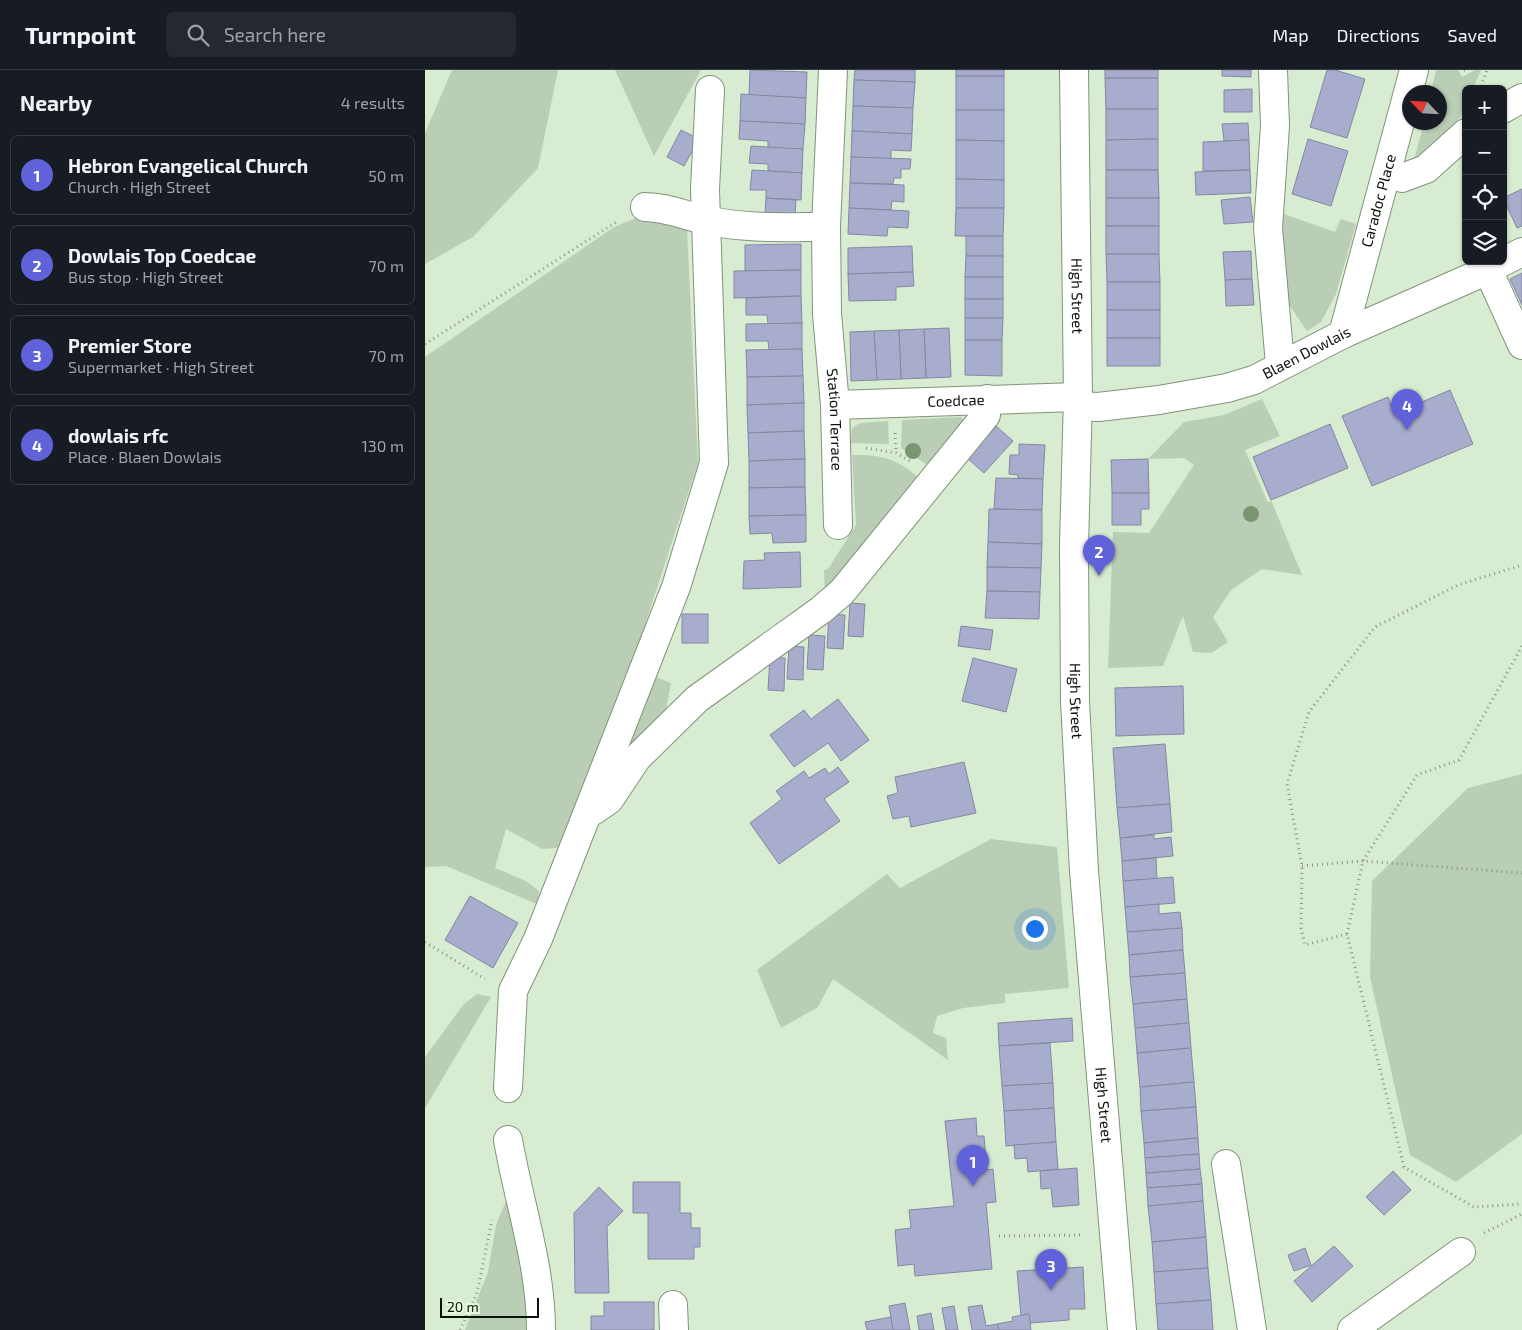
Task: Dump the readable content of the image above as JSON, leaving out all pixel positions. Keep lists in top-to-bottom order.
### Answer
{
  "streets": {
    "street": [
      "Caradoc Place",
      "High Street",
      "Blaen Dowlais",
      "Coedcae",
      "Station Terrace"
    ]
  },
  "crossings": [
    ["Caradoc Place", "Blaen Dowlais"],
    ["High Street", "Blaen Dowlais"],
    ["High Street", "Coedcae"],
    ["Blaen Dowlais", "Coedcae"],
    ["Coedcae", "Station Terrace"]
  ],
  "scale_bar": "20 m",
  "north": "top left",
  "page": {
    "header": "Turnpoint",
    "search": "Search here",
    "nav": ["Map", "Directions", "Saved"],
    "heading": ["Nearby", "4 results"],
    "map_buttons": ["+", "−"],
    "list": [
      {
        "mark": "1",
        "name": "Hebron Evangelical Church",
        "note": "Church · High Street",
        "value": "50 m"
      },
      {
        "mark": "2",
        "name": "Dowlais Top Coedcae",
        "note": "Bus stop · High Street",
        "value": "70 m"
      },
      {
        "mark": "3",
        "name": "Premier Store",
        "note": "Supermarket · High Street",
        "value": "70 m"
      },
      {
        "mark": "4",
        "name": "dowlais rfc",
        "note": "Place · Blaen Dowlais",
        "value": "130 m"
      }
    ],
    "pins": [
      "4",
      "2",
      "1",
      "3"
    ],
    "scale": "20 m"
  }
}
